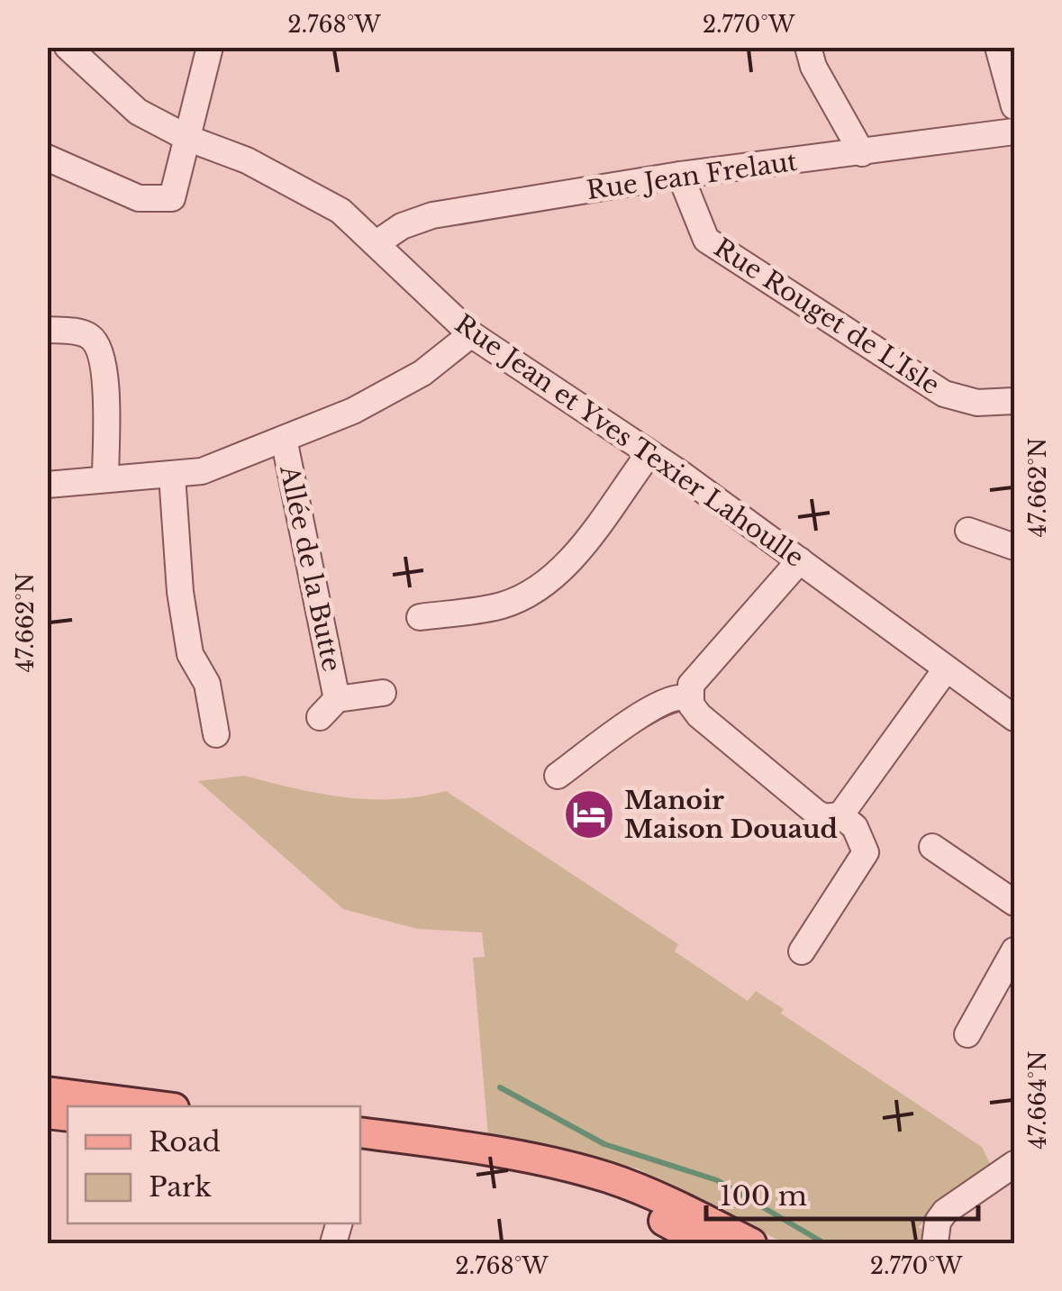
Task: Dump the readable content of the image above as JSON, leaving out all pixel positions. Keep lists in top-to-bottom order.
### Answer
{
  "streets": {
    "street": [
      "Rue Jean Frelaut",
      "Rue Rouget de L'Isle",
      "Rue Jean et Yves Texier Lahoulle",
      "Allée de la Butte"
    ]
  },
  "crossings": [
    ["Rue Jean Frelaut", "Rue Rouget de L'Isle"],
    ["Rue Jean Frelaut", "Rue Jean et Yves Texier Lahoulle"]
  ],
  "places": {
    "hotel": ["Manoir Maison Douaud"]
  },
  "legend": ["Road", "Park"],
  "scale_bar": "100 m",
  "coordinates": [
    "2.768°W",
    "2.770°W",
    "47.662°N",
    "47.664°N"
  ]
}
